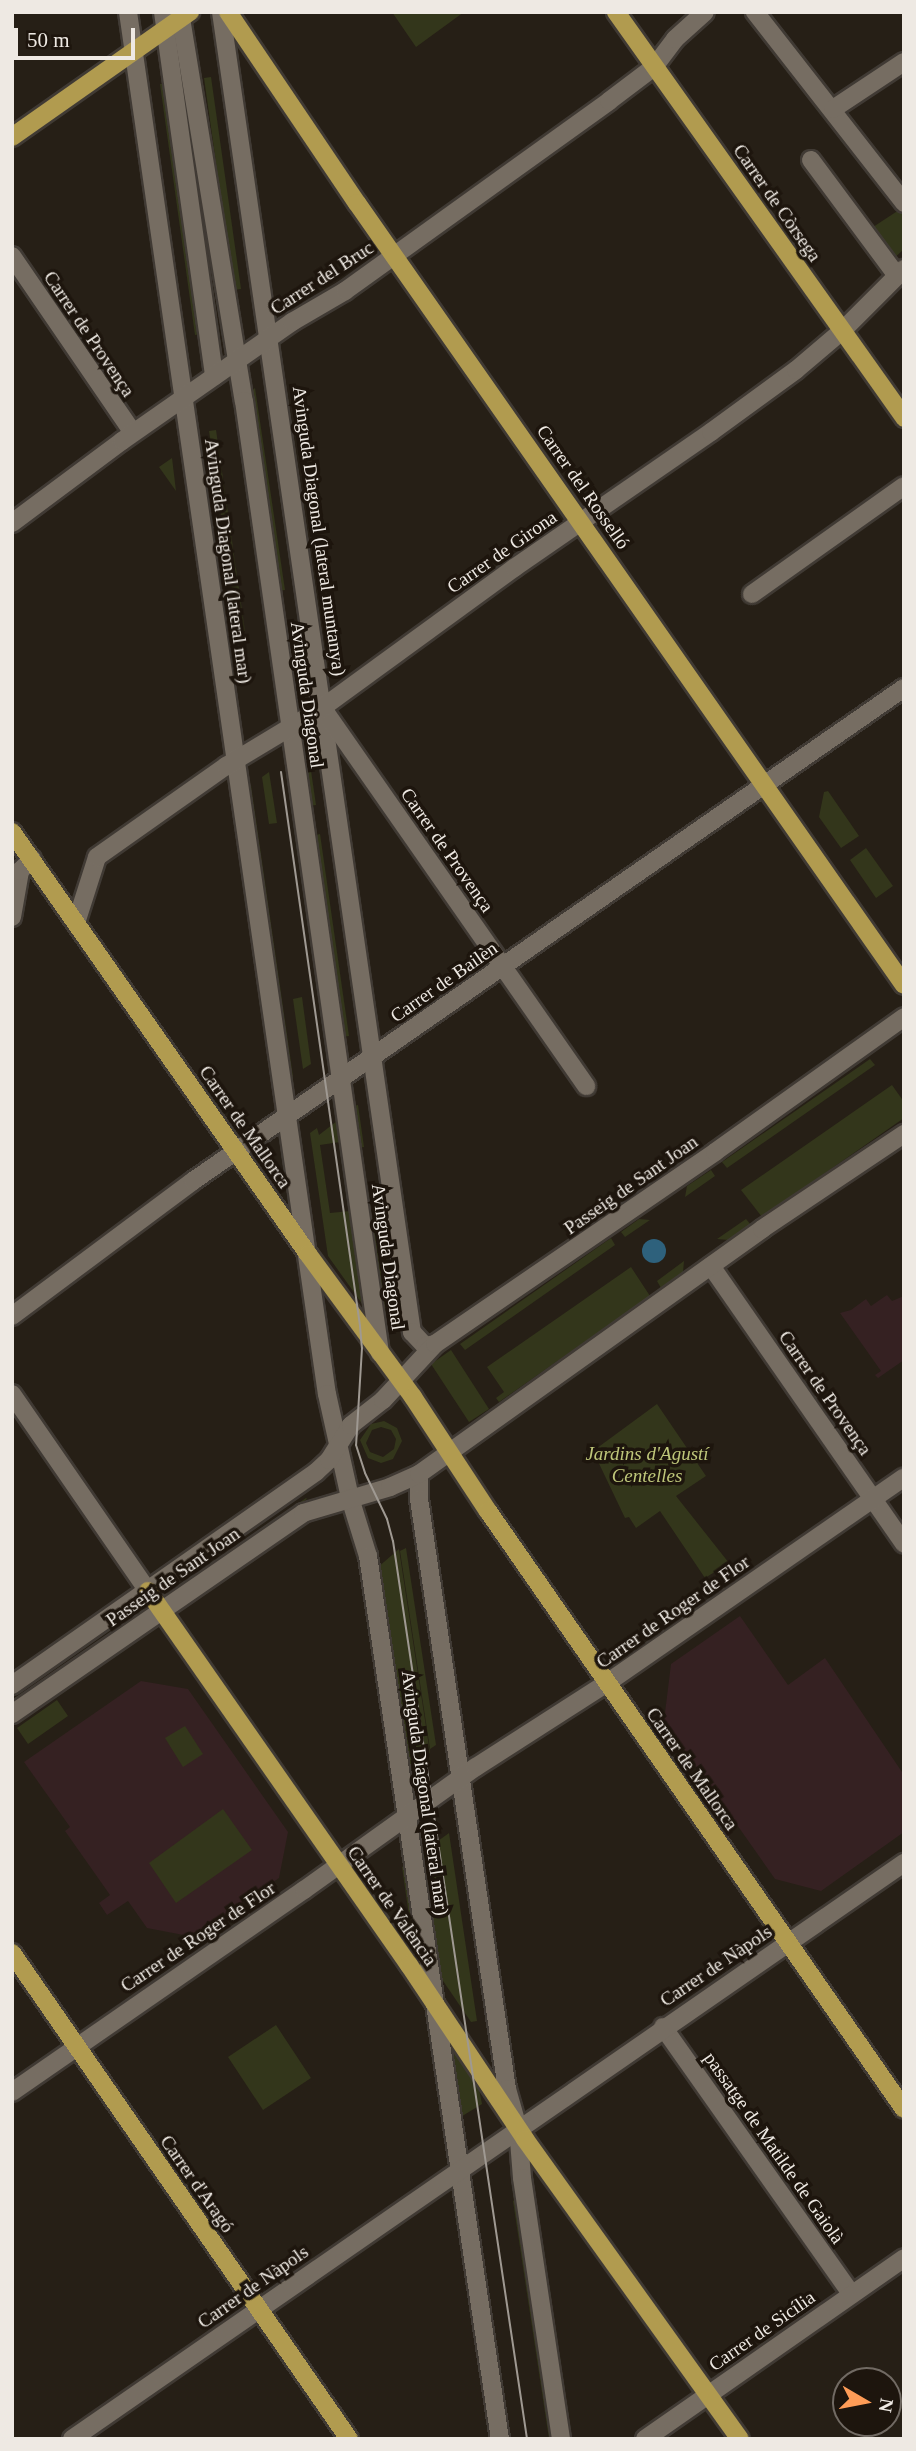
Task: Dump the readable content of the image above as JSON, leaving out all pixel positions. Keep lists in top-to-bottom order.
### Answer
{
  "streets": {
    "main road": [
      "Carrer de Còrsega",
      "Carrer del Rosselló",
      "Avinguda Diagonal",
      "Carrer de Mallorca",
      "Carrer de València",
      "Carrer d'Aragó"
    ],
    "street": [
      "Carrer del Bruc",
      "Carrer de Provença",
      "Avinguda Diagonal (lateral muntanya)",
      "Carrer de Girona",
      "Avinguda Diagonal (lateral mar)",
      "Carrer de Bailèn",
      "Passeig de Sant Joan",
      "Carrer de Roger de Flor",
      "Carrer de Nàpols",
      "passatge de Matilde de Gaiolà",
      "Carrer de Sicília"
    ]
  },
  "crossings": [
    ["Carrer de Còrsega", "Carrer del Bruc"],
    ["Carrer de Còrsega", "Carrer de Girona"],
    ["Carrer del Bruc", "Carrer de Provença"],
    ["Carrer del Bruc", "Carrer del Rosselló"],
    ["Carrer del Bruc", "Avinguda Diagonal (lateral muntanya)"],
    ["Carrer del Bruc", "Avinguda Diagonal (lateral mar)"],
    ["Carrer del Bruc", "Avinguda Diagonal"],
    ["Carrer de Provença", "Avinguda Diagonal (lateral muntanya)"],
    ["Carrer de Provença", "Carrer de Girona"],
    ["Carrer de Provença", "Carrer de Bailèn"],
    ["Carrer de Provença", "Carrer de Roger de Flor"],
    ["Carrer del Rosselló", "Carrer de Girona"],
    ["Carrer del Rosselló", "Carrer de Bailèn"],
    ["Avinguda Diagonal (lateral muntanya)", "Carrer de Girona"],
    ["Avinguda Diagonal (lateral muntanya)", "Carrer de Bailèn"],
    ["Avinguda Diagonal (lateral muntanya)", "Passeig de Sant Joan"],
    ["Carrer de Girona", "Avinguda Diagonal (lateral mar)"],
    ["Carrer de Girona", "Avinguda Diagonal"],
    ["Avinguda Diagonal (lateral mar)", "Carrer de Bailèn"],
    ["Avinguda Diagonal (lateral mar)", "Carrer de Mallorca"],
    ["Avinguda Diagonal (lateral mar)", "Passeig de Sant Joan"],
    ["Avinguda Diagonal (lateral mar)", "Carrer de Roger de Flor"],
    ["Avinguda Diagonal (lateral mar)", "Carrer de València"],
    ["Avinguda Diagonal (lateral mar)", "Carrer de Nàpols"],
    ["Avinguda Diagonal", "Carrer de Bailèn"],
    ["Avinguda Diagonal", "Carrer de Mallorca"],
    ["Avinguda Diagonal", "Passeig de Sant Joan"],
    ["Carrer de Bailèn", "Carrer de Mallorca"],
    ["Carrer de Mallorca", "Passeig de Sant Joan"],
    ["Carrer de Mallorca", "Carrer de Roger de Flor"],
    ["Carrer de Mallorca", "Carrer de Nàpols"],
    ["Passeig de Sant Joan", "Carrer de València"],
    ["Carrer de Roger de Flor", "Carrer de València"],
    ["Carrer de Roger de Flor", "Carrer d'Aragó"],
    ["Carrer de València", "Carrer de Nàpols"],
    ["Carrer de València", "Carrer de Sicília"],
    ["Carrer de Nàpols", "passatge de Matilde de Gaiolà"],
    ["Carrer de Nàpols", "Carrer d'Aragó"],
    ["passatge de Matilde de Gaiolà", "Carrer de Sicília"]
  ],
  "parks": ["Jardins d'Agustí Centelles"],
  "scale_bar": "50 m",
  "north": "right"
}
